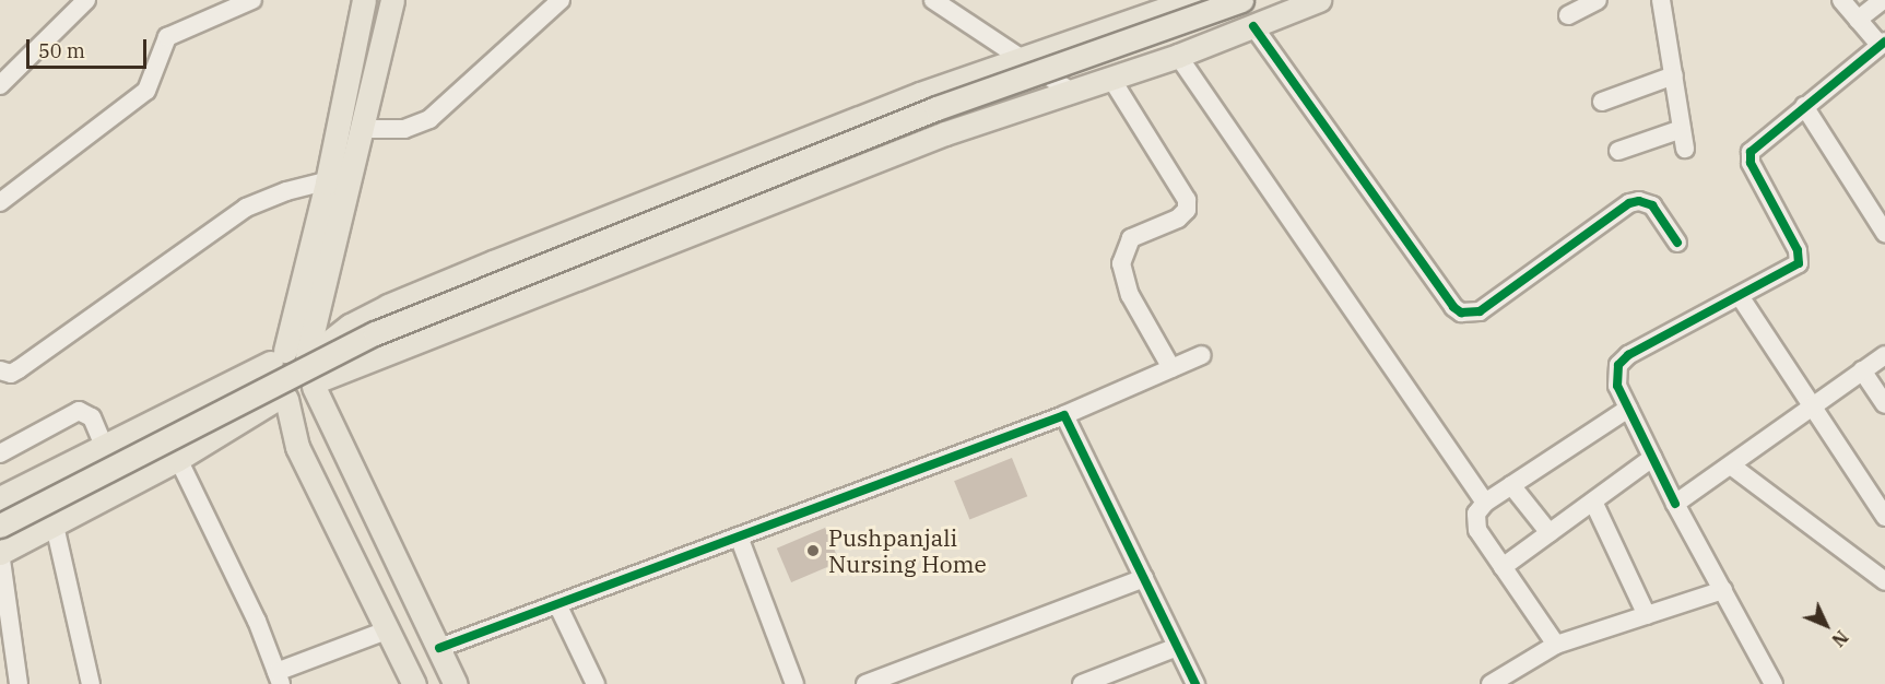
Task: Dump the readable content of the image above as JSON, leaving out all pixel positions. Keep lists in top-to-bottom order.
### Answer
{
  "places": ["Pushpanjali Nursing Home"],
  "scale_bar": "50 m",
  "north": "bottom right"
}
